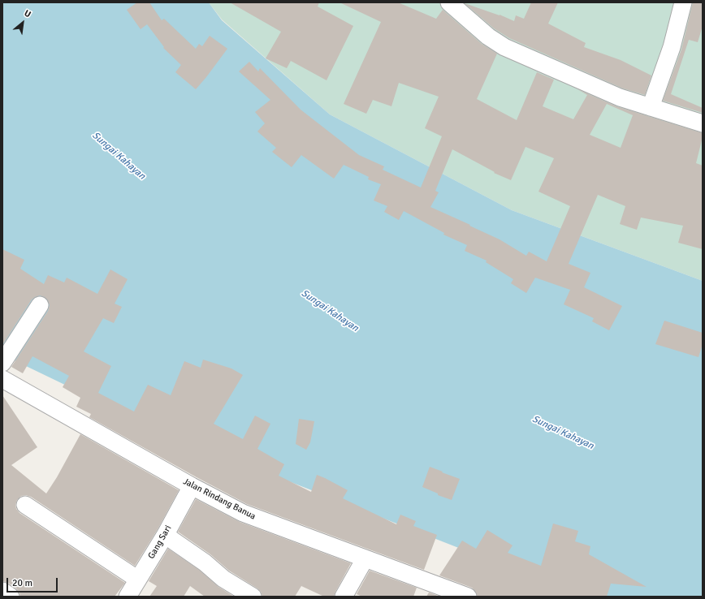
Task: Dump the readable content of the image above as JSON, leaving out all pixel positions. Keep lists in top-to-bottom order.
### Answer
{
  "streets": {
    "street": ["Jalan Rindang Banua", "Gang Sari"]
  },
  "crossings": [
    ["Jalan Rindang Banua", "Gang Sari"]
  ],
  "water": ["Sungai Kahayan"],
  "scale_bar": "20 m",
  "north": "top right"
}
